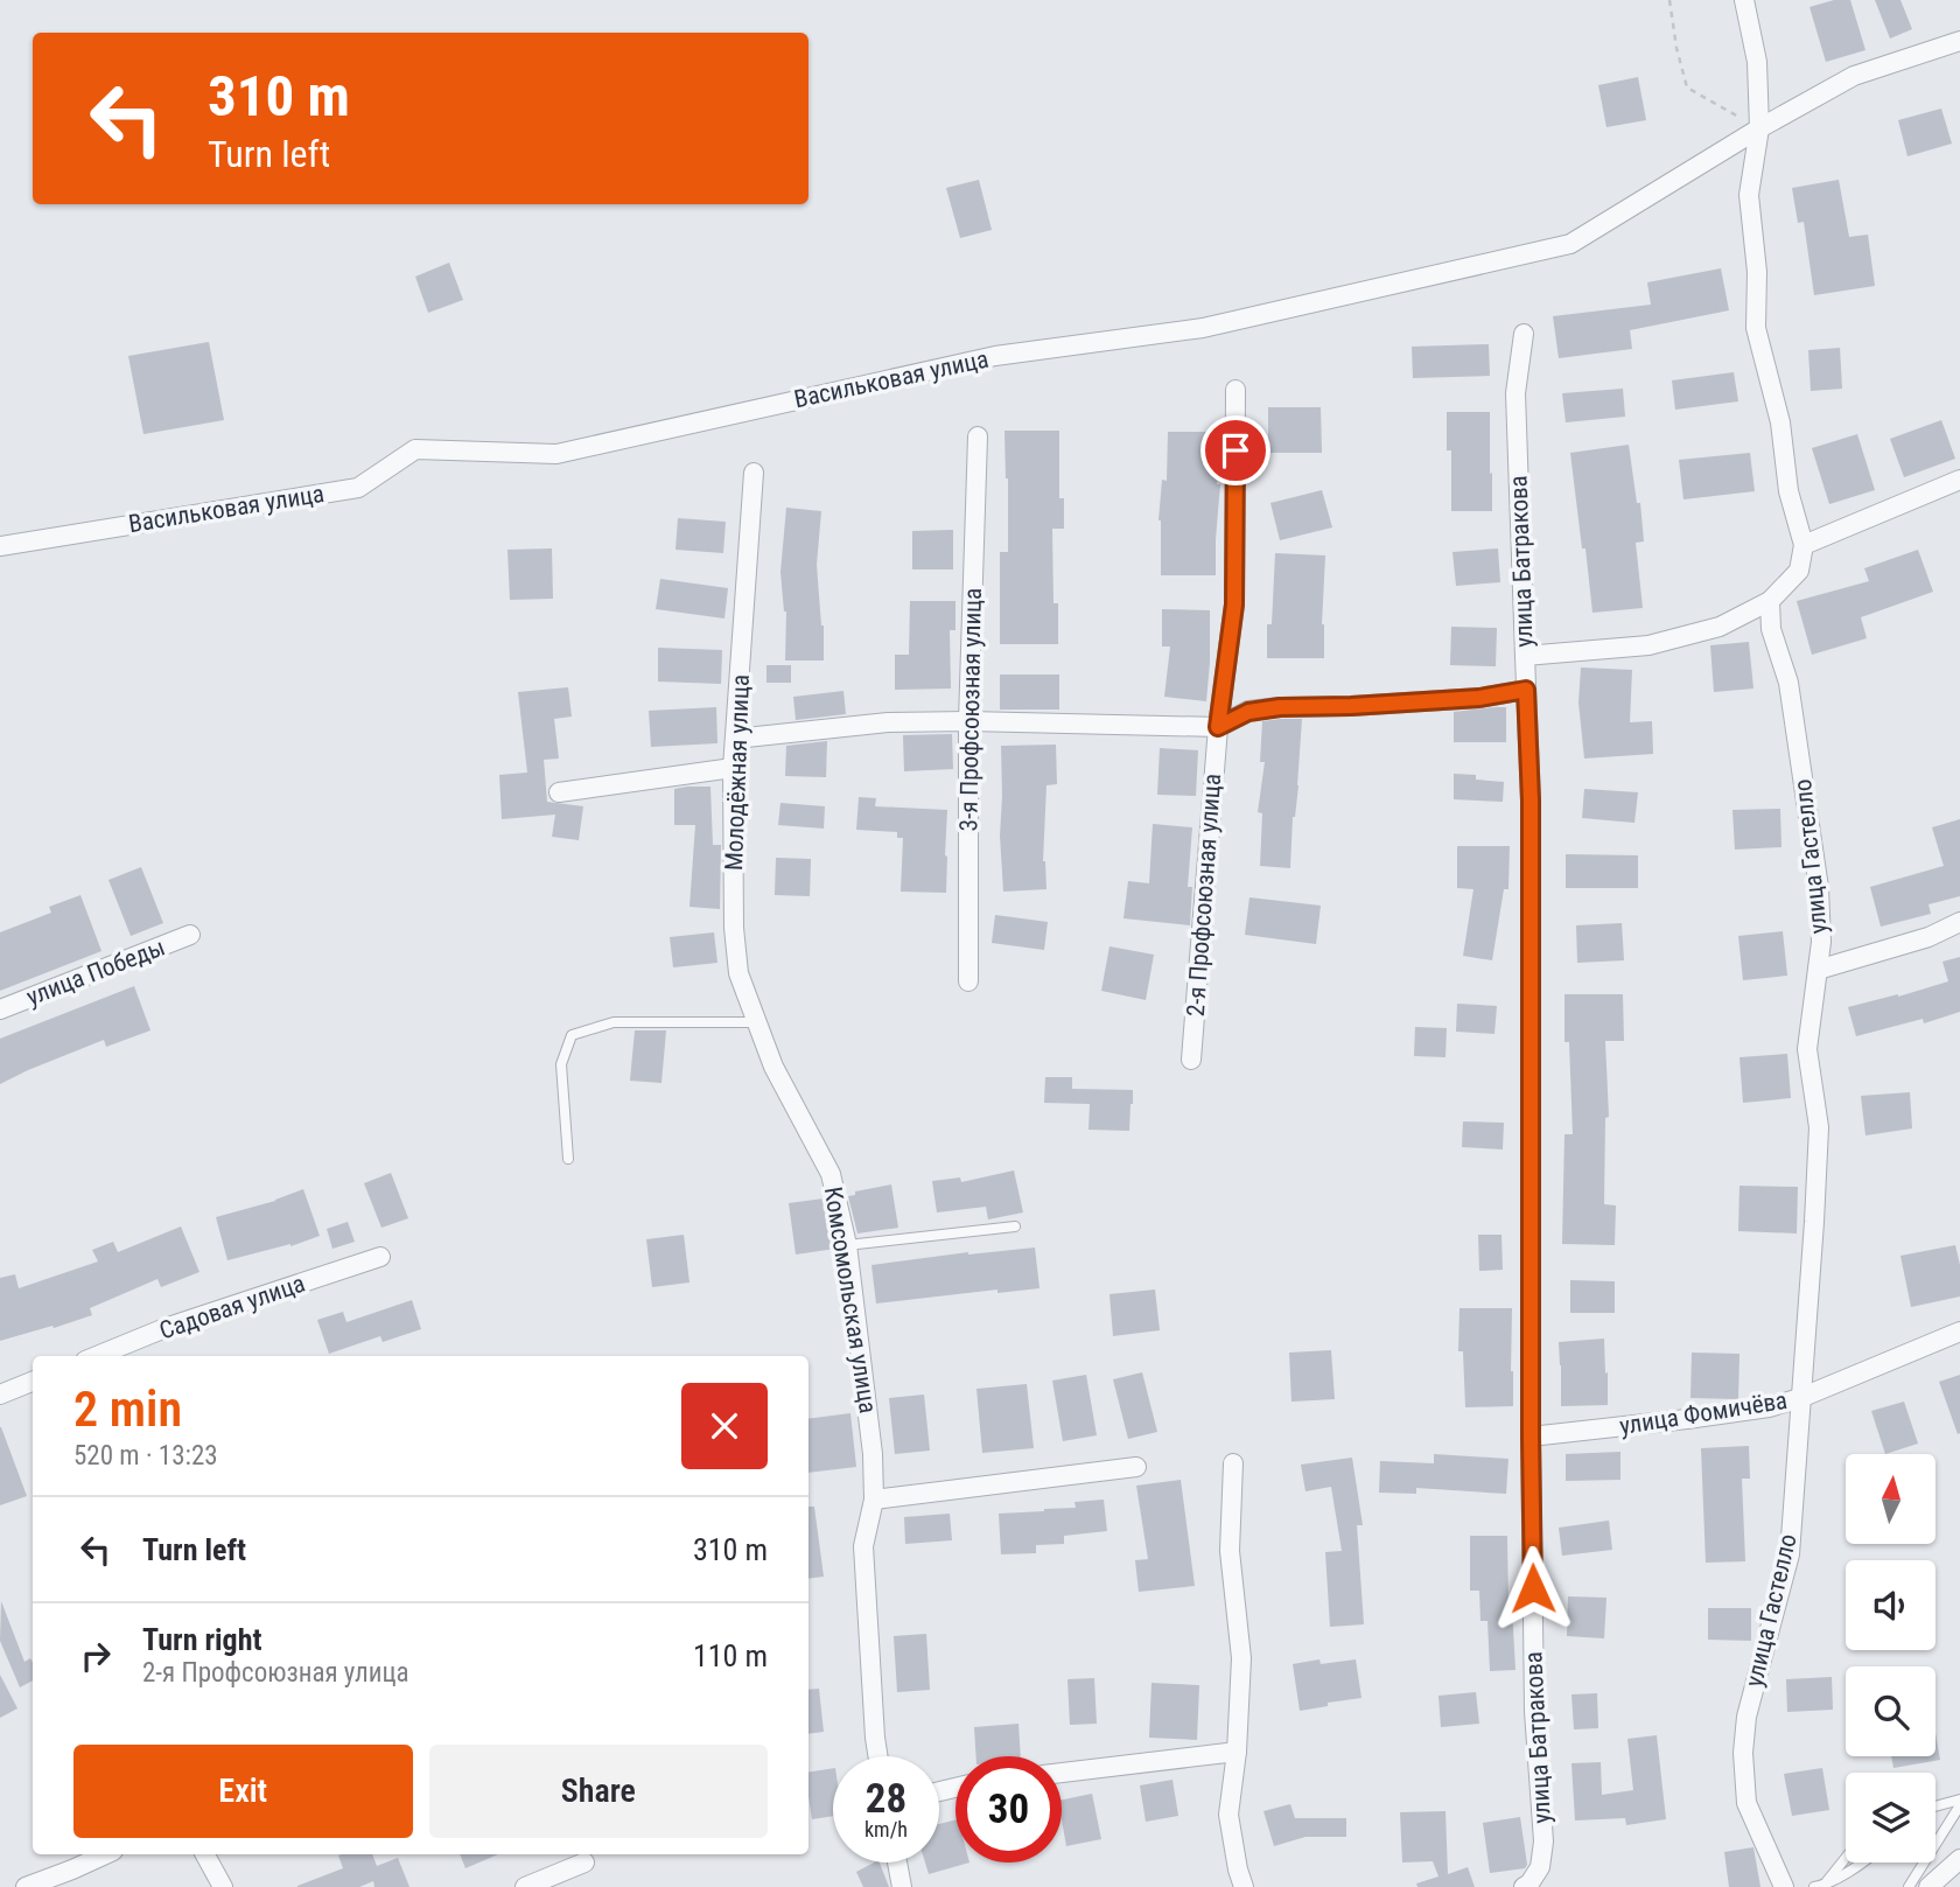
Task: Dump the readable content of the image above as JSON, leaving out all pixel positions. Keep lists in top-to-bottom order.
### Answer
{
  "streets": {
    "street": [
      "Васильковая улица",
      "улица Батракова",
      "3-я Профсоюзная улица",
      "Молодёжная улица",
      "улица Гастелло",
      "2-я Профсоюзная улица",
      "улица Победы",
      "Комсомольская улица",
      "Садовая улица",
      "улица Фомичёва"
    ]
  },
  "crossings": [
    ["улица Батракова", "улица Фомичёва"],
    ["Молодёжная улица", "Комсомольская улица"],
    ["улица Гастелло", "улица Фомичёва"]
  ],
  "north": "top",
  "page": {
    "turn": ["310 m", "Turn left"],
    "heading": ["2 min", "520 m · 13:23"],
    "list": [
      {
        "name": "Turn left",
        "value": "310 m"
      },
      {
        "name": "Turn right",
        "note": "2-я Профсоюзная улица",
        "value": "110 m"
      }
    ],
    "buttons": ["Exit", "Share"],
    "speed": "28 km/h",
    "limit": "30"
  }
}
